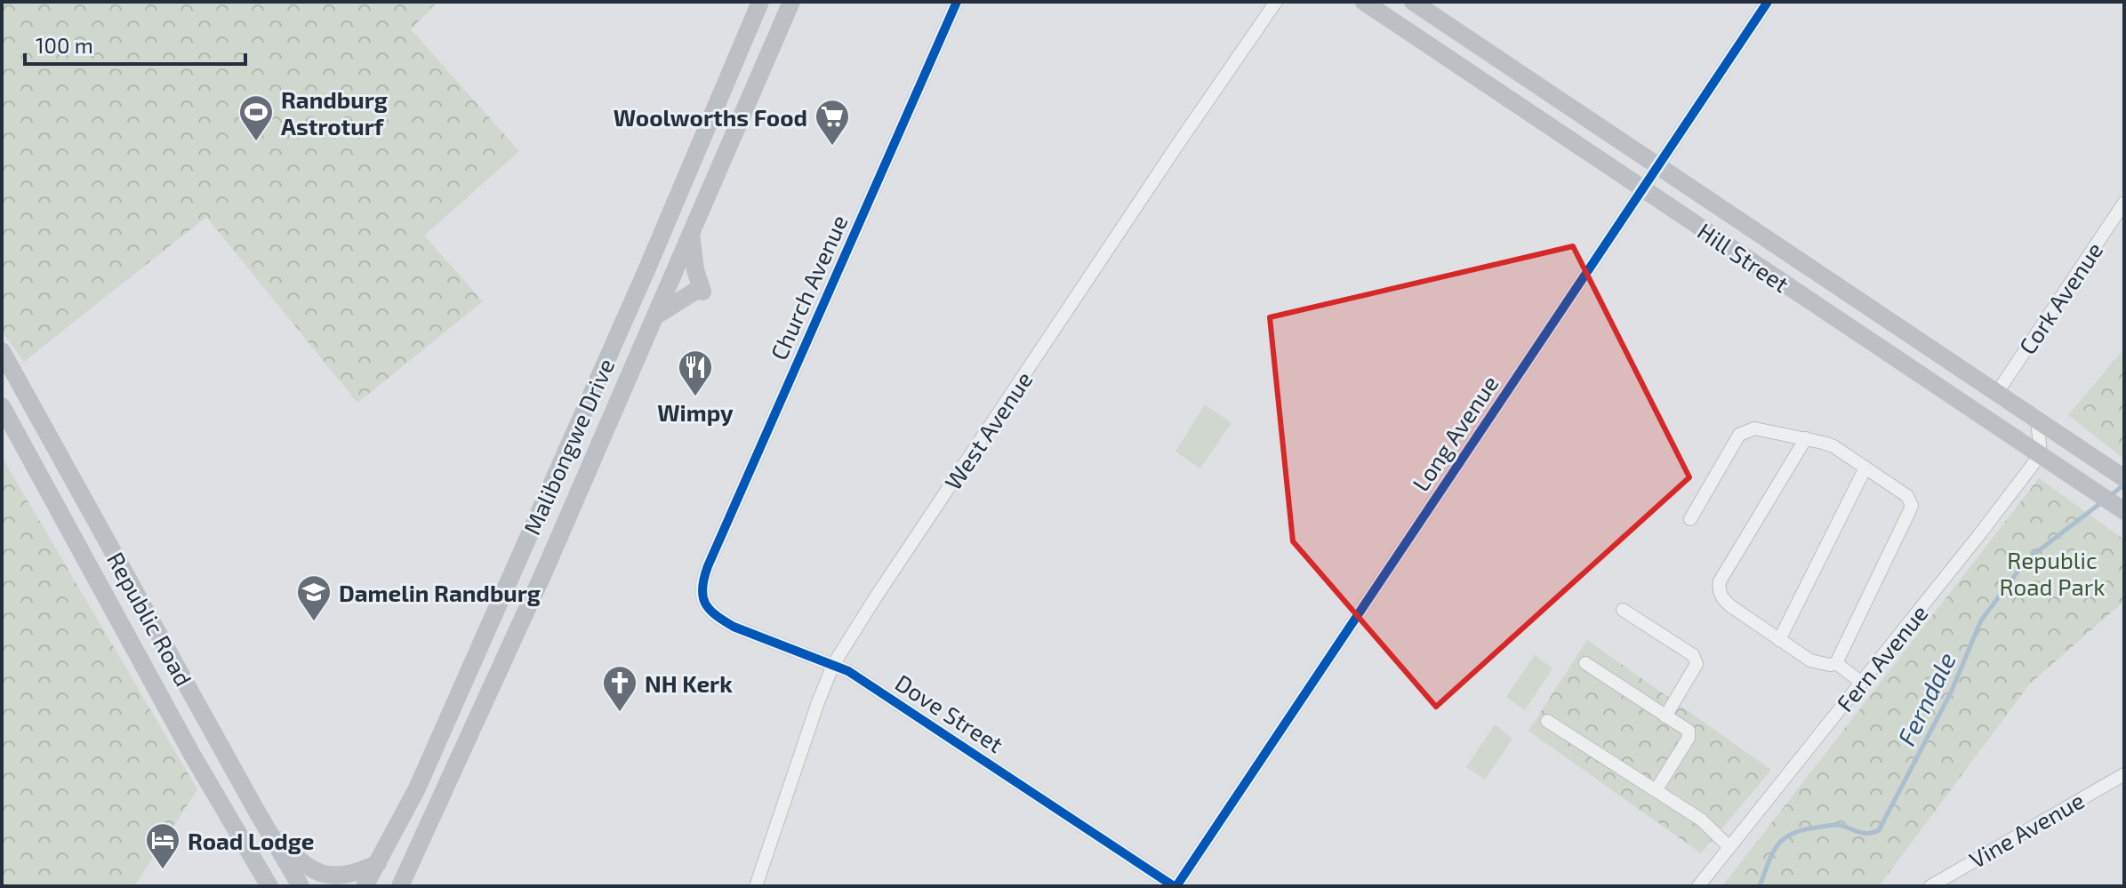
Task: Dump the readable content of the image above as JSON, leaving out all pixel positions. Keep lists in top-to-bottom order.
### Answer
{
  "streets": {
    "main road": ["Hill Street", "Malibongwe Drive", "Republic Road"],
    "street": [
      "Church Avenue",
      "Cork Avenue",
      "West Avenue",
      "Long Avenue",
      "Fern Avenue",
      "Dove Street",
      "Vine Avenue"
    ]
  },
  "crossings": [
    ["Hill Street", "Cork Avenue"],
    ["Hill Street", "Long Avenue"],
    ["Hill Street", "Fern Avenue"],
    ["Church Avenue", "Dove Street"],
    ["West Avenue", "Dove Street"],
    ["Long Avenue", "Dove Street"]
  ],
  "water": ["Ferndale"],
  "parks": ["Republic Road Park"],
  "places": {
    "sports": ["Randburg Astroturf"],
    "supermarket": ["Woolworths Food"],
    "restaurant": ["Wimpy"],
    "school or university": ["Damelin Randburg"],
    "church": ["NH Kerk"],
    "hotel": ["Road Lodge"]
  },
  "scale_bar": "100 m"
}
